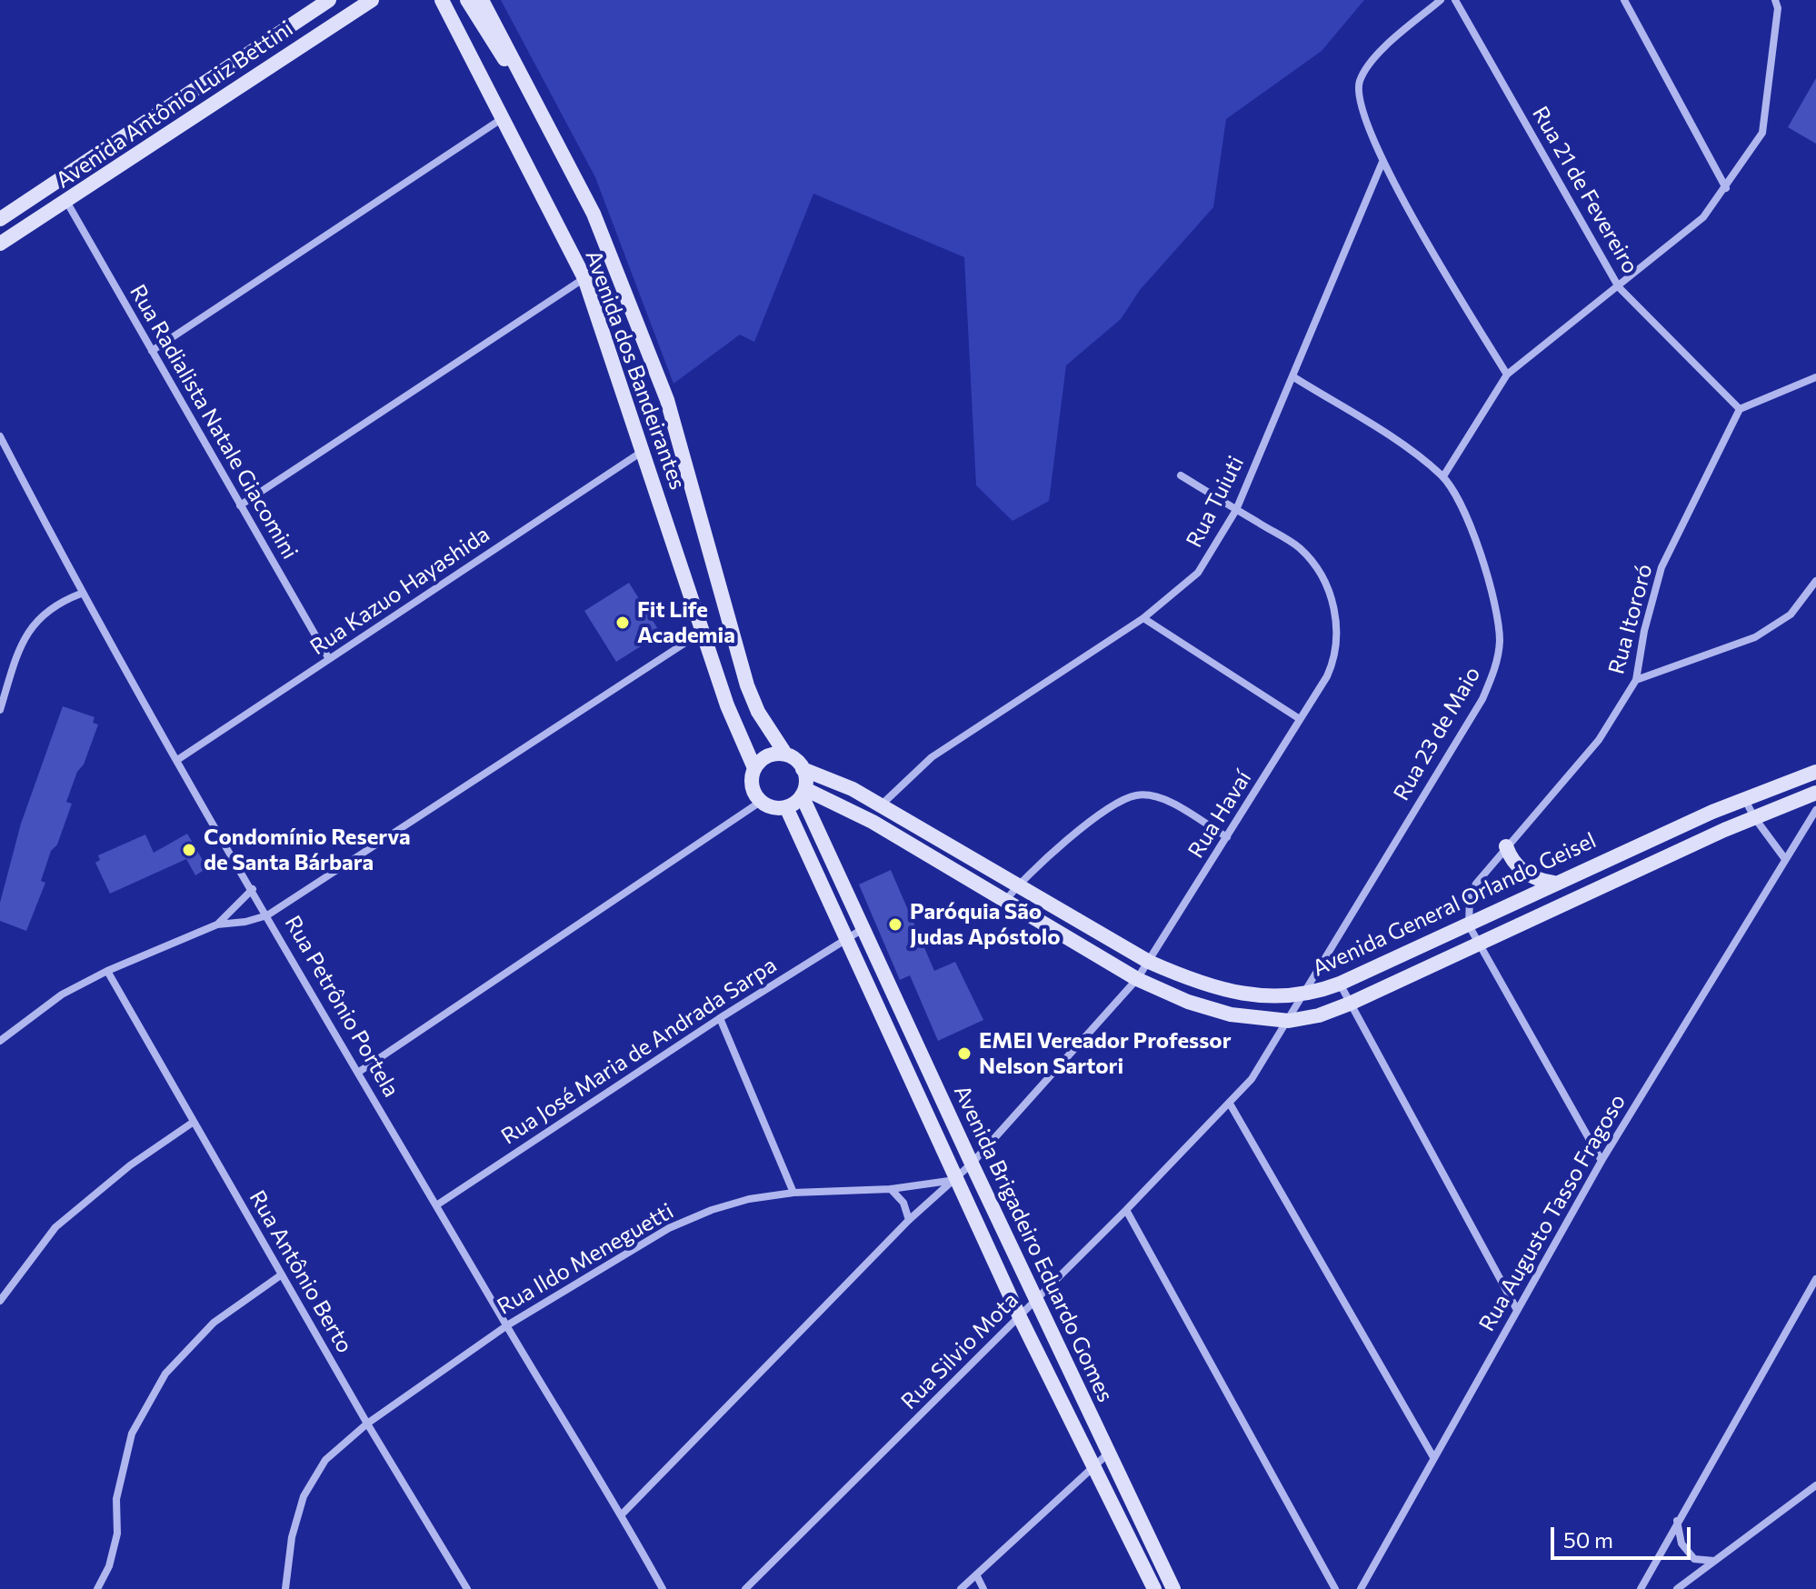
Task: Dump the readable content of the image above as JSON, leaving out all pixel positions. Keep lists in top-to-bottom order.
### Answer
{
  "streets": {
    "main road": [
      "Avenida Antônio Luiz Bettini",
      "Avenida dos Bandeirantes",
      "Avenida General Orlando Geisel",
      "Avenida Brigadeiro Eduardo Gomes"
    ],
    "street": [
      "Rua 21 de Fevereiro",
      "Rua Radialista Natale Giacomini",
      "Rua Tuiuti",
      "Rua Kazuo Hayashida",
      "Rua Itororó",
      "Rua 23 de Maio",
      "Rua Havaí",
      "Rua Petrônio Portela",
      "Rua José Maria de Andrada Sarpa",
      "Rua Augusto Tasso Fragoso",
      "Rua Ildo Meneguetti",
      "Rua Antônio Berto",
      "Rua Silvio Mota"
    ]
  },
  "crossings": [
    ["Avenida Antônio Luiz Bettini", "Rua Radialista Natale Giacomini"],
    ["Rua 21 de Fevereiro", "Rua Itororó"],
    ["Avenida dos Bandeirantes", "Rua Kazuo Hayashida"],
    ["Avenida dos Bandeirantes", "Avenida General Orlando Geisel"],
    ["Avenida dos Bandeirantes", "Avenida Brigadeiro Eduardo Gomes"],
    ["Rua Radialista Natale Giacomini", "Rua Kazuo Hayashida"],
    ["Rua Tuiuti", "Rua 23 de Maio"],
    ["Rua Tuiuti", "Rua Havaí"],
    ["Rua Tuiuti", "Avenida General Orlando Geisel"],
    ["Rua Kazuo Hayashida", "Rua Petrônio Portela"],
    ["Rua Itororó", "Avenida General Orlando Geisel"],
    ["Rua 23 de Maio", "Avenida General Orlando Geisel"],
    ["Rua 23 de Maio", "Rua Silvio Mota"],
    ["Rua Havaí", "Avenida General Orlando Geisel"],
    ["Rua Havaí", "Rua Petrônio Portela"],
    ["Rua Havaí", "Avenida Brigadeiro Eduardo Gomes"],
    ["Rua Havaí", "Rua Ildo Meneguetti"],
    ["Avenida General Orlando Geisel", "Avenida Brigadeiro Eduardo Gomes"],
    ["Avenida General Orlando Geisel", "Rua Silvio Mota"],
    ["Rua Petrônio Portela", "Rua José Maria de Andrada Sarpa"],
    ["Rua Petrônio Portela", "Rua Ildo Meneguetti"],
    ["Rua José Maria de Andrada Sarpa", "Avenida Brigadeiro Eduardo Gomes"],
    ["Avenida Brigadeiro Eduardo Gomes", "Rua Ildo Meneguetti"],
    ["Avenida Brigadeiro Eduardo Gomes", "Rua Silvio Mota"],
    ["Rua Ildo Meneguetti", "Rua Antônio Berto"]
  ],
  "places": [
    "Fit Life Academia",
    "Condomínio Reserva de Santa Bárbara",
    "Paróquia São Judas Apóstolo",
    "EMEI Vereador Professor Nelson Sartori"
  ],
  "scale_bar": "50 m"
}
